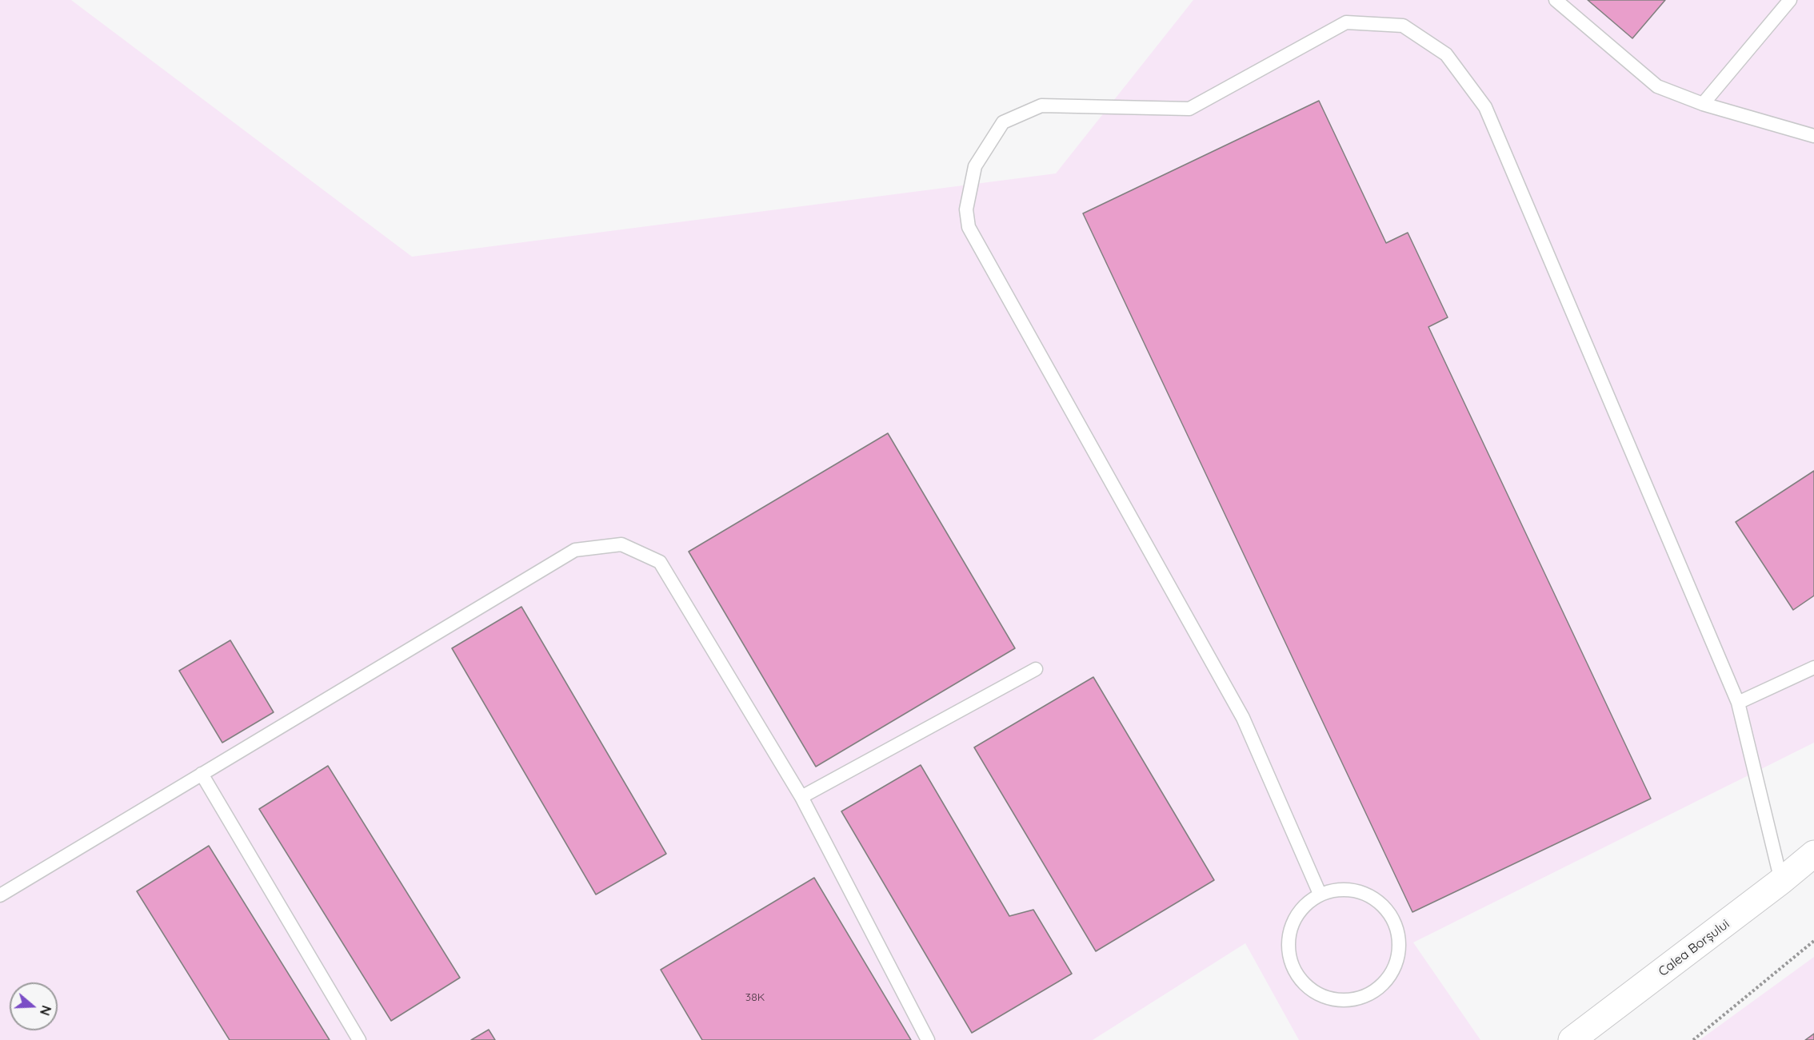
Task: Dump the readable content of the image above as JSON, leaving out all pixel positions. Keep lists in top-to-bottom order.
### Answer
{
  "streets": {
    "main road": ["Calea Borșului"]
  },
  "house_numbers": ["38K"],
  "north": "right"
}
